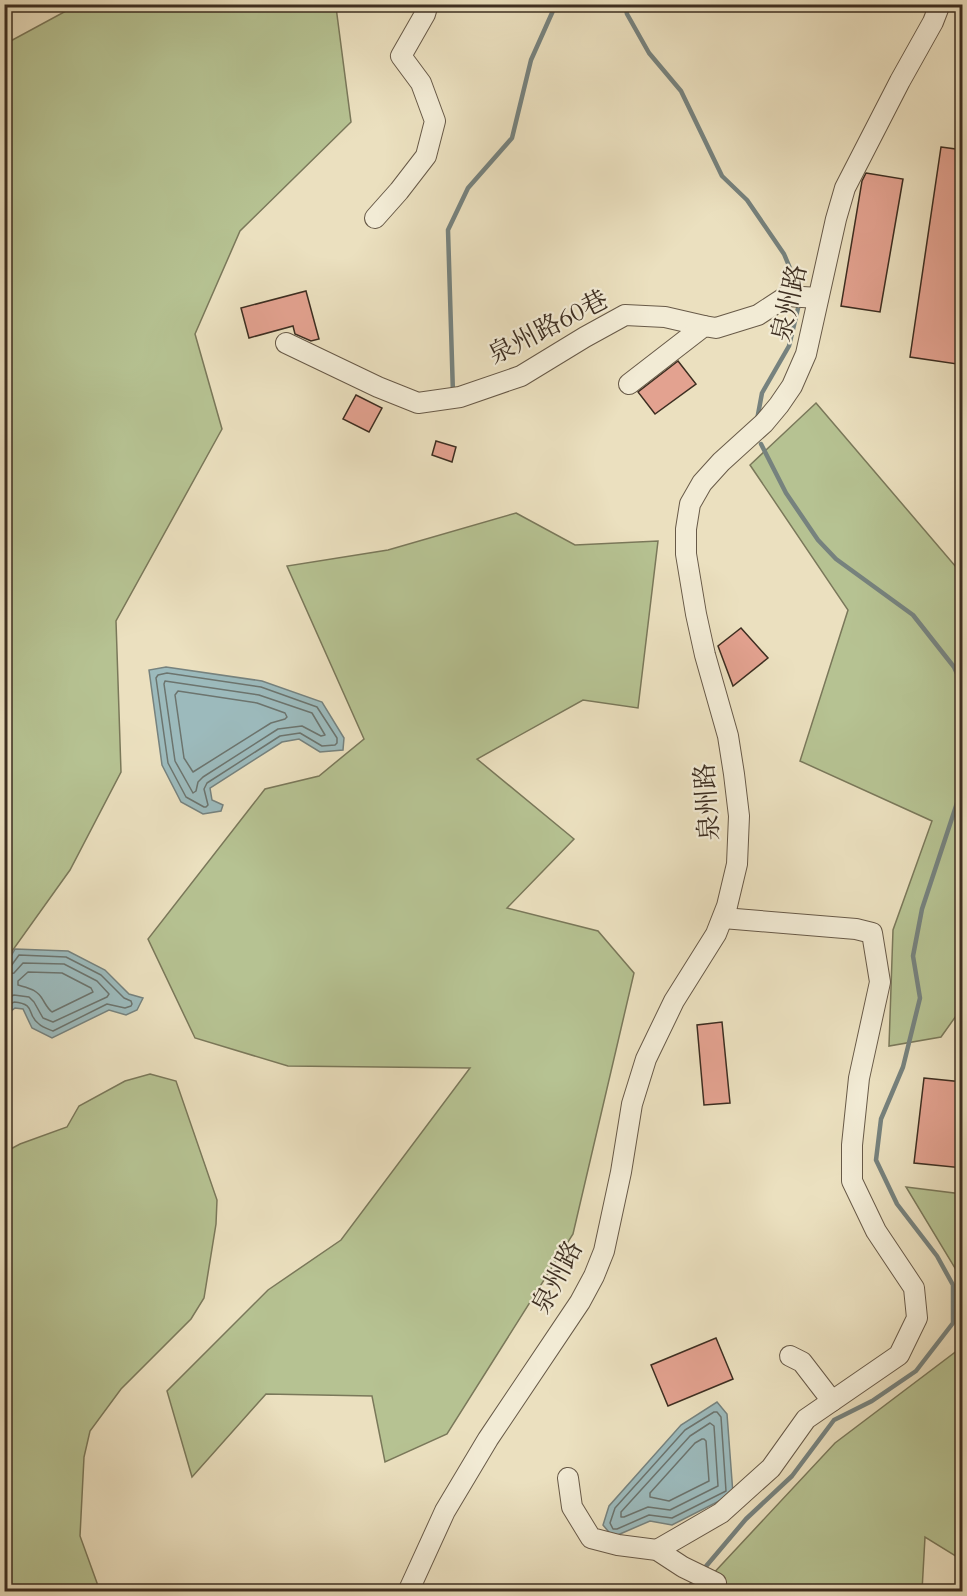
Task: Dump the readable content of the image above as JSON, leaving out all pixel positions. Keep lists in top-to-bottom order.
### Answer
{
  "streets": {
    "street": ["泉州路", "泉州路60巷"]
  },
  "crossings": [
    ["泉州路", "泉州路60巷"]
  ]
}
